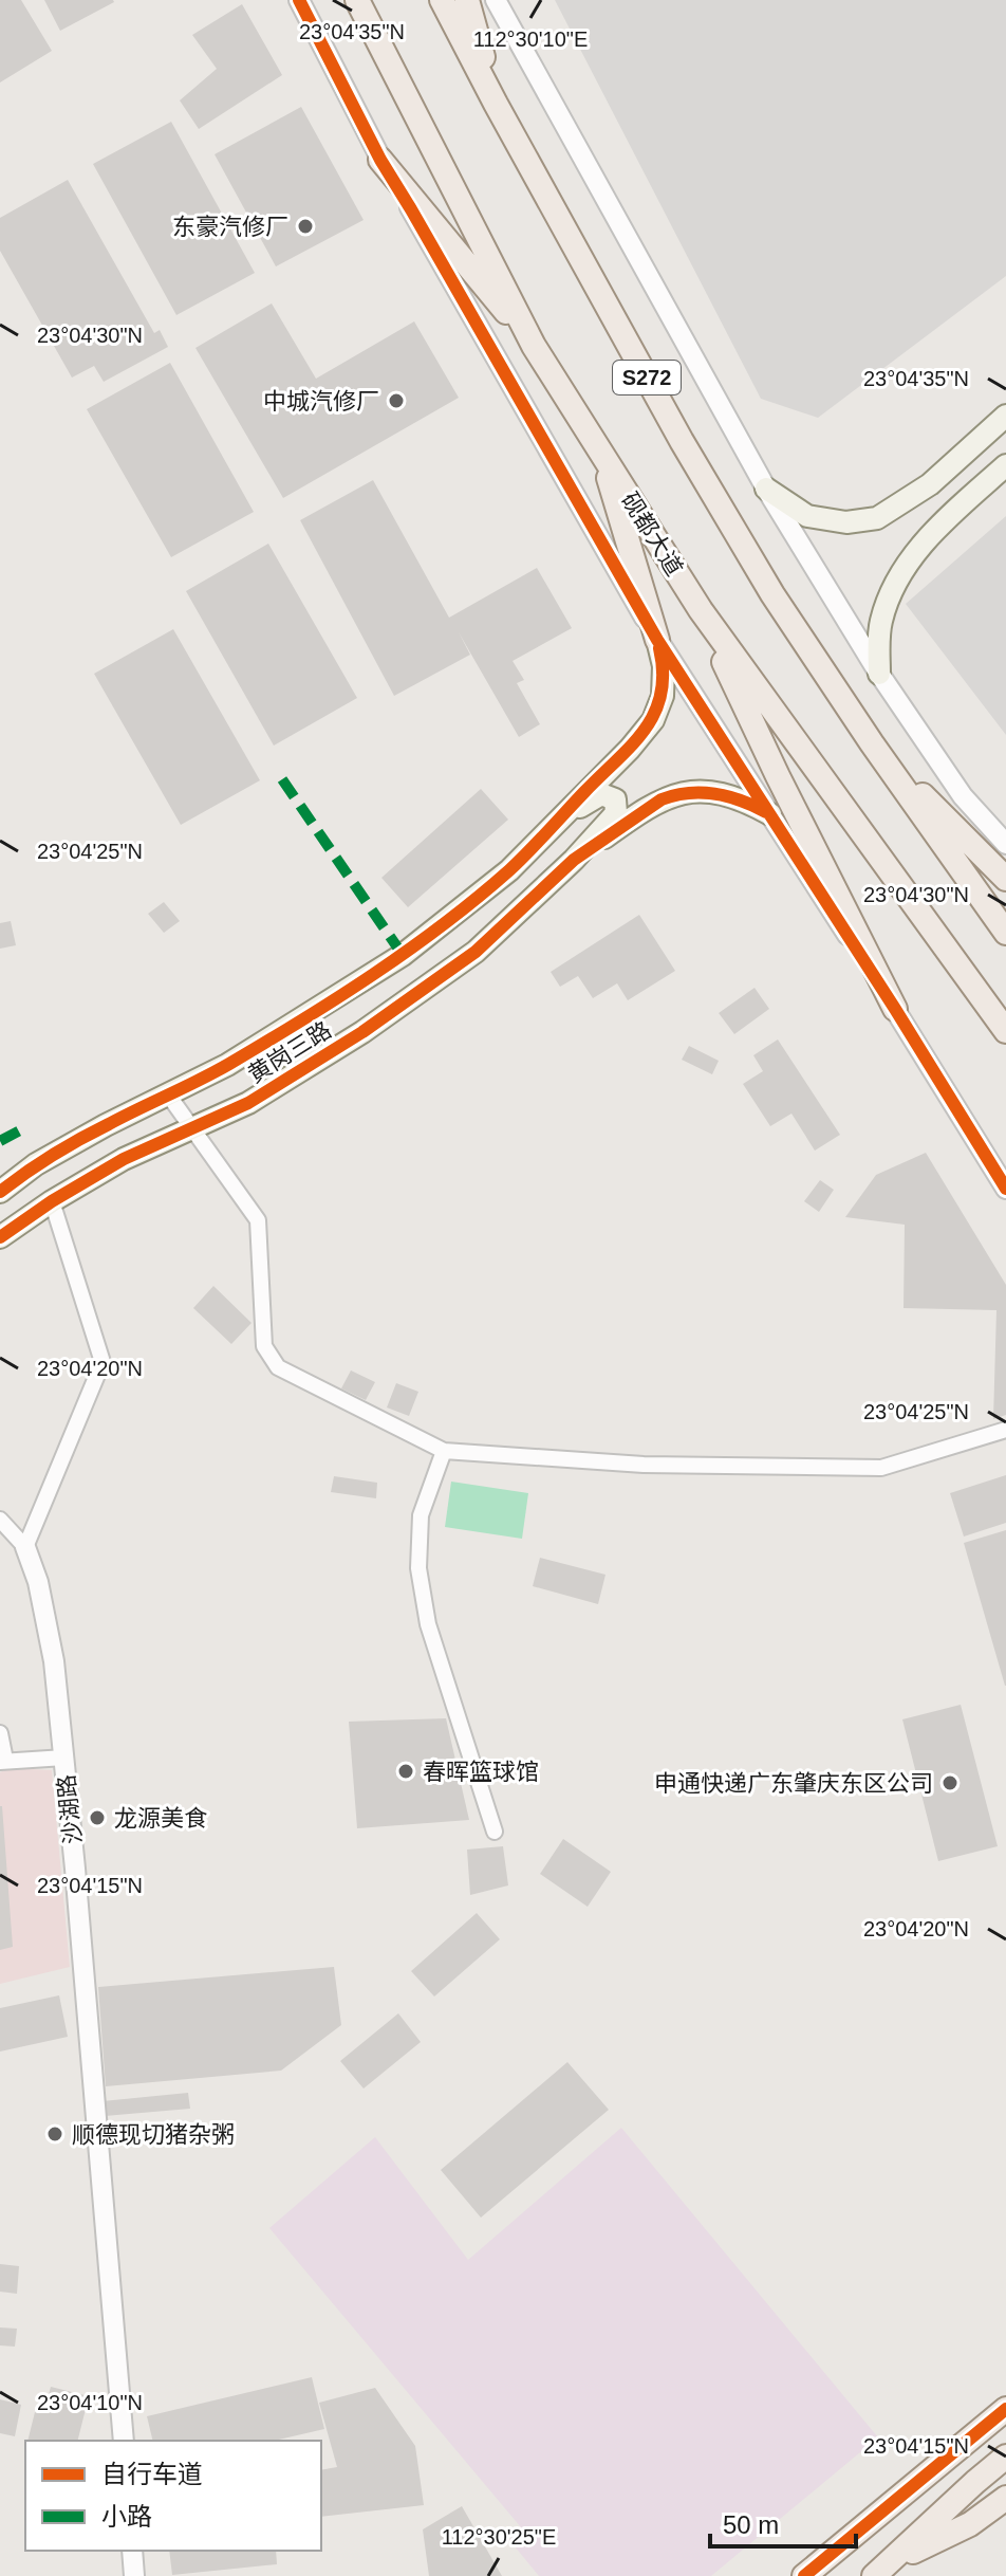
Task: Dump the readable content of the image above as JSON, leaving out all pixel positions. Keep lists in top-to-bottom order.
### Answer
{
  "streets": {
    "main road": ["S272", "砚都大道", "黄岗三路"],
    "street": ["沙湖路"]
  },
  "places": [
    "东豪汽修厂",
    "中城汽修厂",
    "春晖篮球馆",
    "申通快递广东肇庆东区公司",
    "龙源美食",
    "顺德现切猪杂粥"
  ],
  "legend": ["自行车道", "小路"],
  "scale_bar": "50 m",
  "coordinates": [
    "23°04'35\"N",
    "112°30'10\"E",
    "23°04'30\"N",
    "23°04'25\"N",
    "23°04'20\"N",
    "23°04'15\"N",
    "23°04'10\"N",
    "112°30'25\"E"
  ]
}
